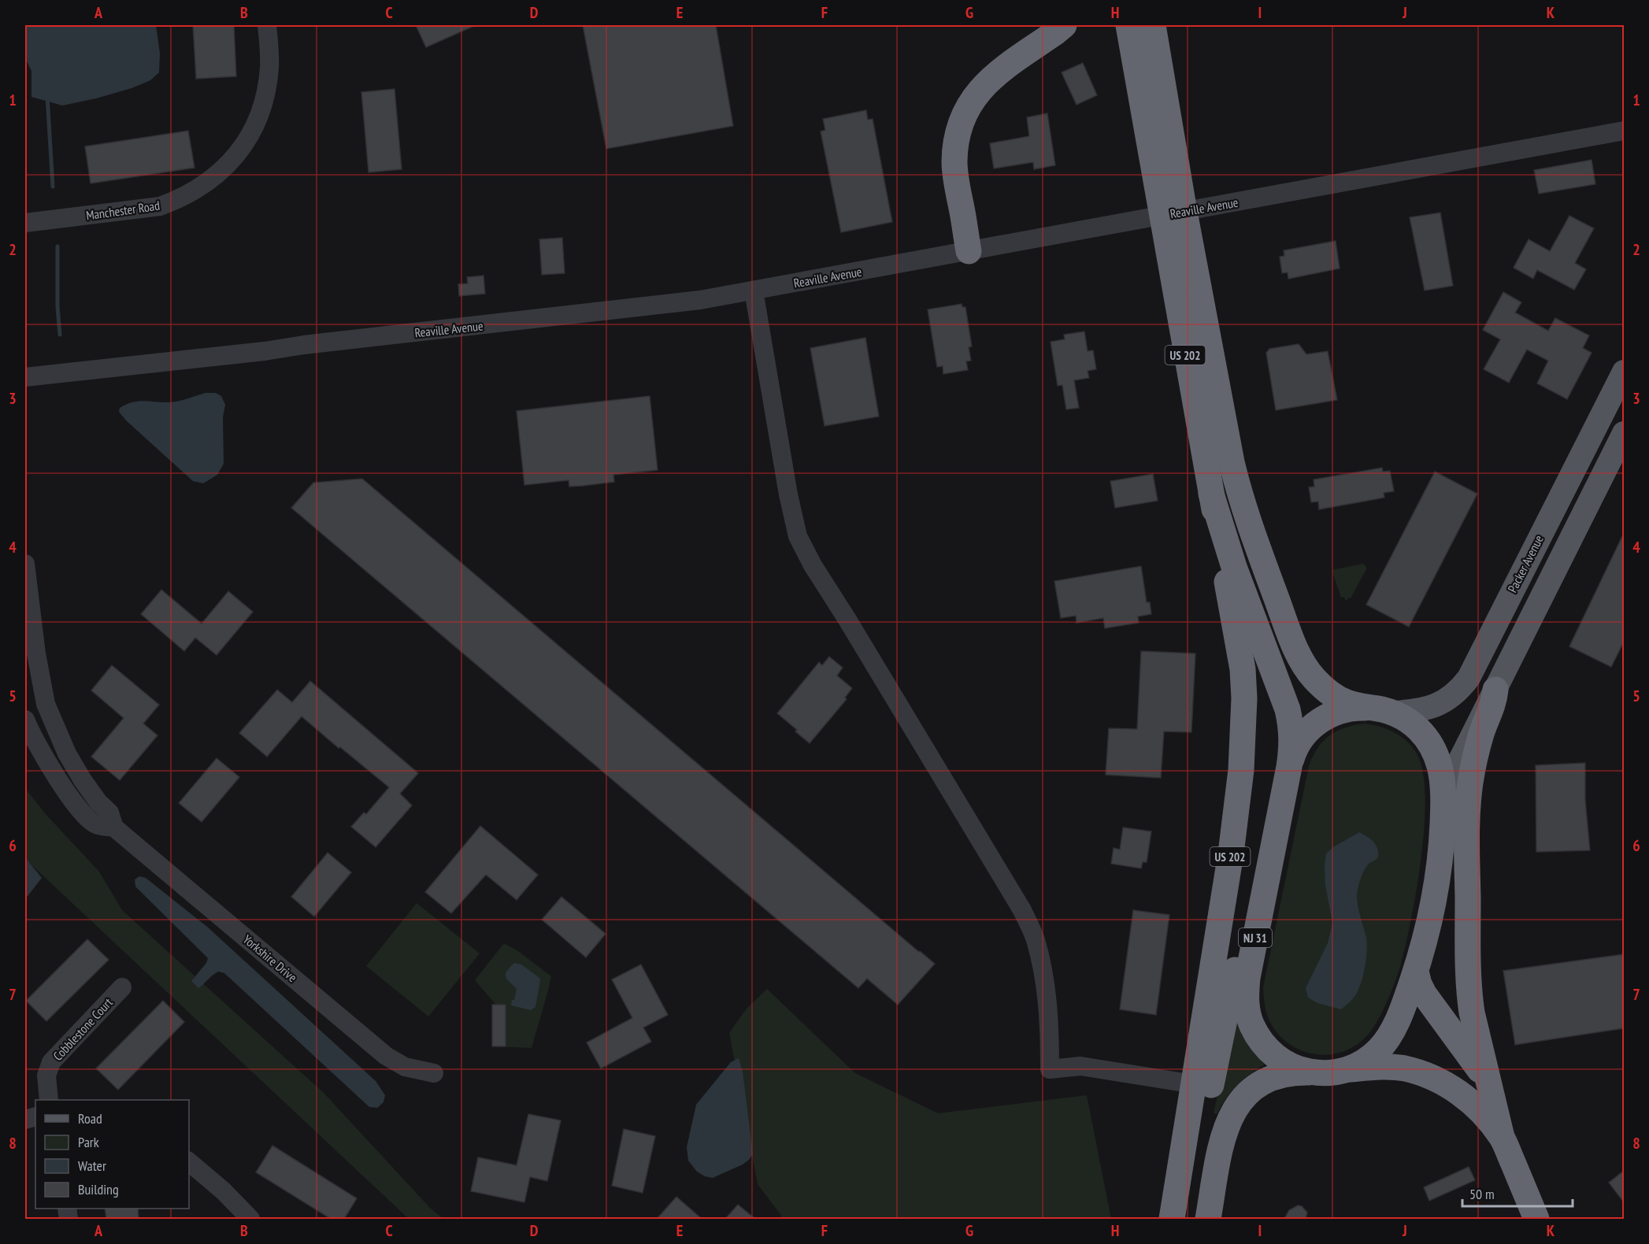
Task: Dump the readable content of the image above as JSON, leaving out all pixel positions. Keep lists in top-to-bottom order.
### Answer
{
  "streets": {
    "highway": ["US 202", "NJ 31"],
    "main road": ["Packer Avenue"],
    "street": [
      "Reaville Avenue",
      "Manchester Road",
      "Yorkshire Drive",
      "Cobblestone Court"
    ]
  },
  "crossings": [
    ["Reaville Avenue", "US 202"],
    ["US 202", "Packer Avenue"],
    ["US 202", "NJ 31"]
  ],
  "legend": [
    "Road",
    "Park",
    "Water",
    "Building"
  ],
  "scale_bar": "50 m",
  "grid": {
    "columns": [
      "A",
      "B",
      "C",
      "D",
      "E",
      "F",
      "G",
      "H",
      "I",
      "J",
      "K"
    ],
    "rows": [
      "1",
      "2",
      "3",
      "4",
      "5",
      "6",
      "7",
      "8"
    ]
  }
}
